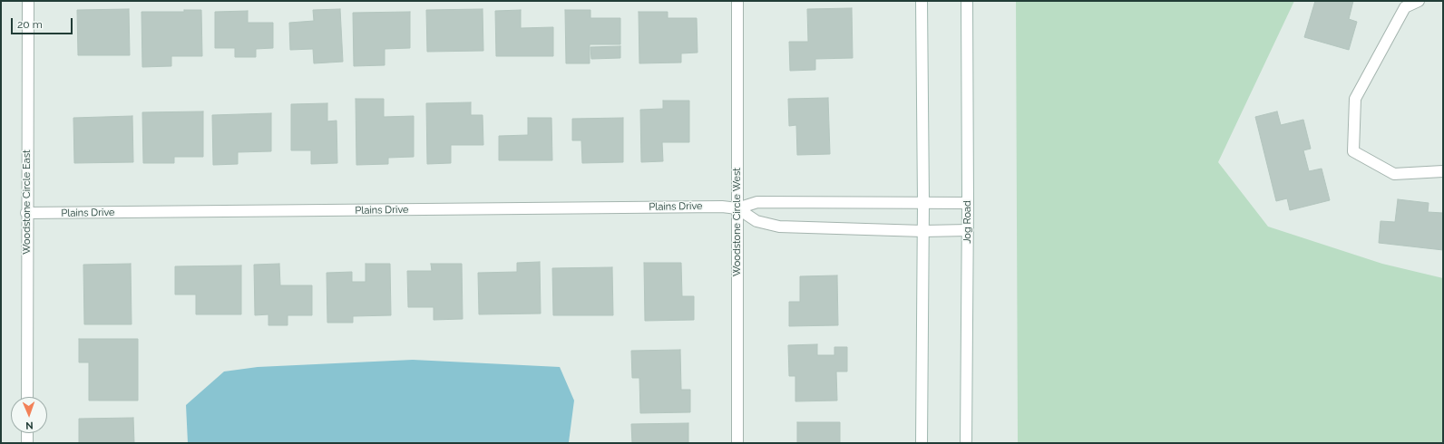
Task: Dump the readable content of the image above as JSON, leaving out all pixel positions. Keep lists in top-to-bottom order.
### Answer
{
  "streets": {
    "street": [
      "Woodstone Circle East",
      "Plains Drive",
      "Woodstone Circle West",
      "Jog Road"
    ]
  },
  "crossings": [
    ["Woodstone Circle East", "Plains Drive"],
    ["Plains Drive", "Woodstone Circle West"],
    ["Plains Drive", "Jog Road"]
  ],
  "scale_bar": "20 m",
  "north": "bottom"
}
